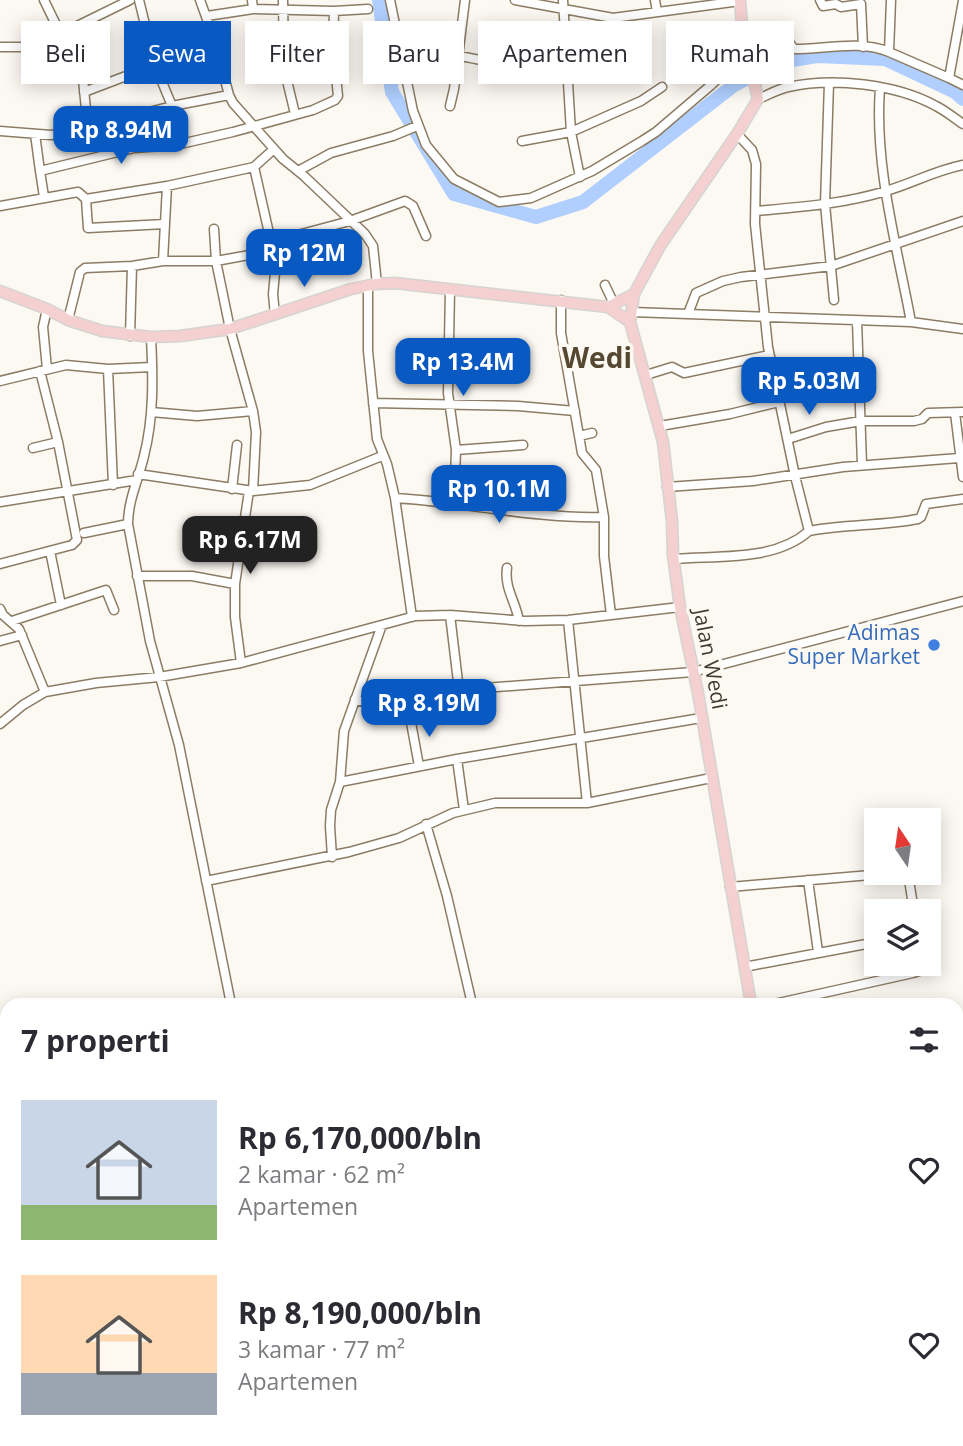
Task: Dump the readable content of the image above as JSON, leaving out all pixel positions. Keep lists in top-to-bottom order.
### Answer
{
  "streets": {
    "main road": ["Jalan Wedi"]
  },
  "districts": ["Wedi"],
  "places": ["Adimas Super Market"],
  "north": "top",
  "page": {
    "chip": [
      "Beli",
      "Sewa",
      "Filter",
      "Baru",
      "Apartemen",
      "Rumah"
    ],
    "price": [
      "Rp 8.94M",
      "Rp 12M",
      "Rp 13.4M",
      "Rp 5.03M",
      "Rp 10.1M",
      "Rp 6.17M",
      "Rp 8.19M"
    ],
    "heading": "7 properti",
    "list": [
      {
        "name": "Rp 6,170,000/bln",
        "note": "2 kamar · 62 m² · Apartemen"
      },
      {
        "name": "Rp 8,190,000/bln",
        "note": "3 kamar · 77 m² · Apartemen"
      }
    ]
  }
}
